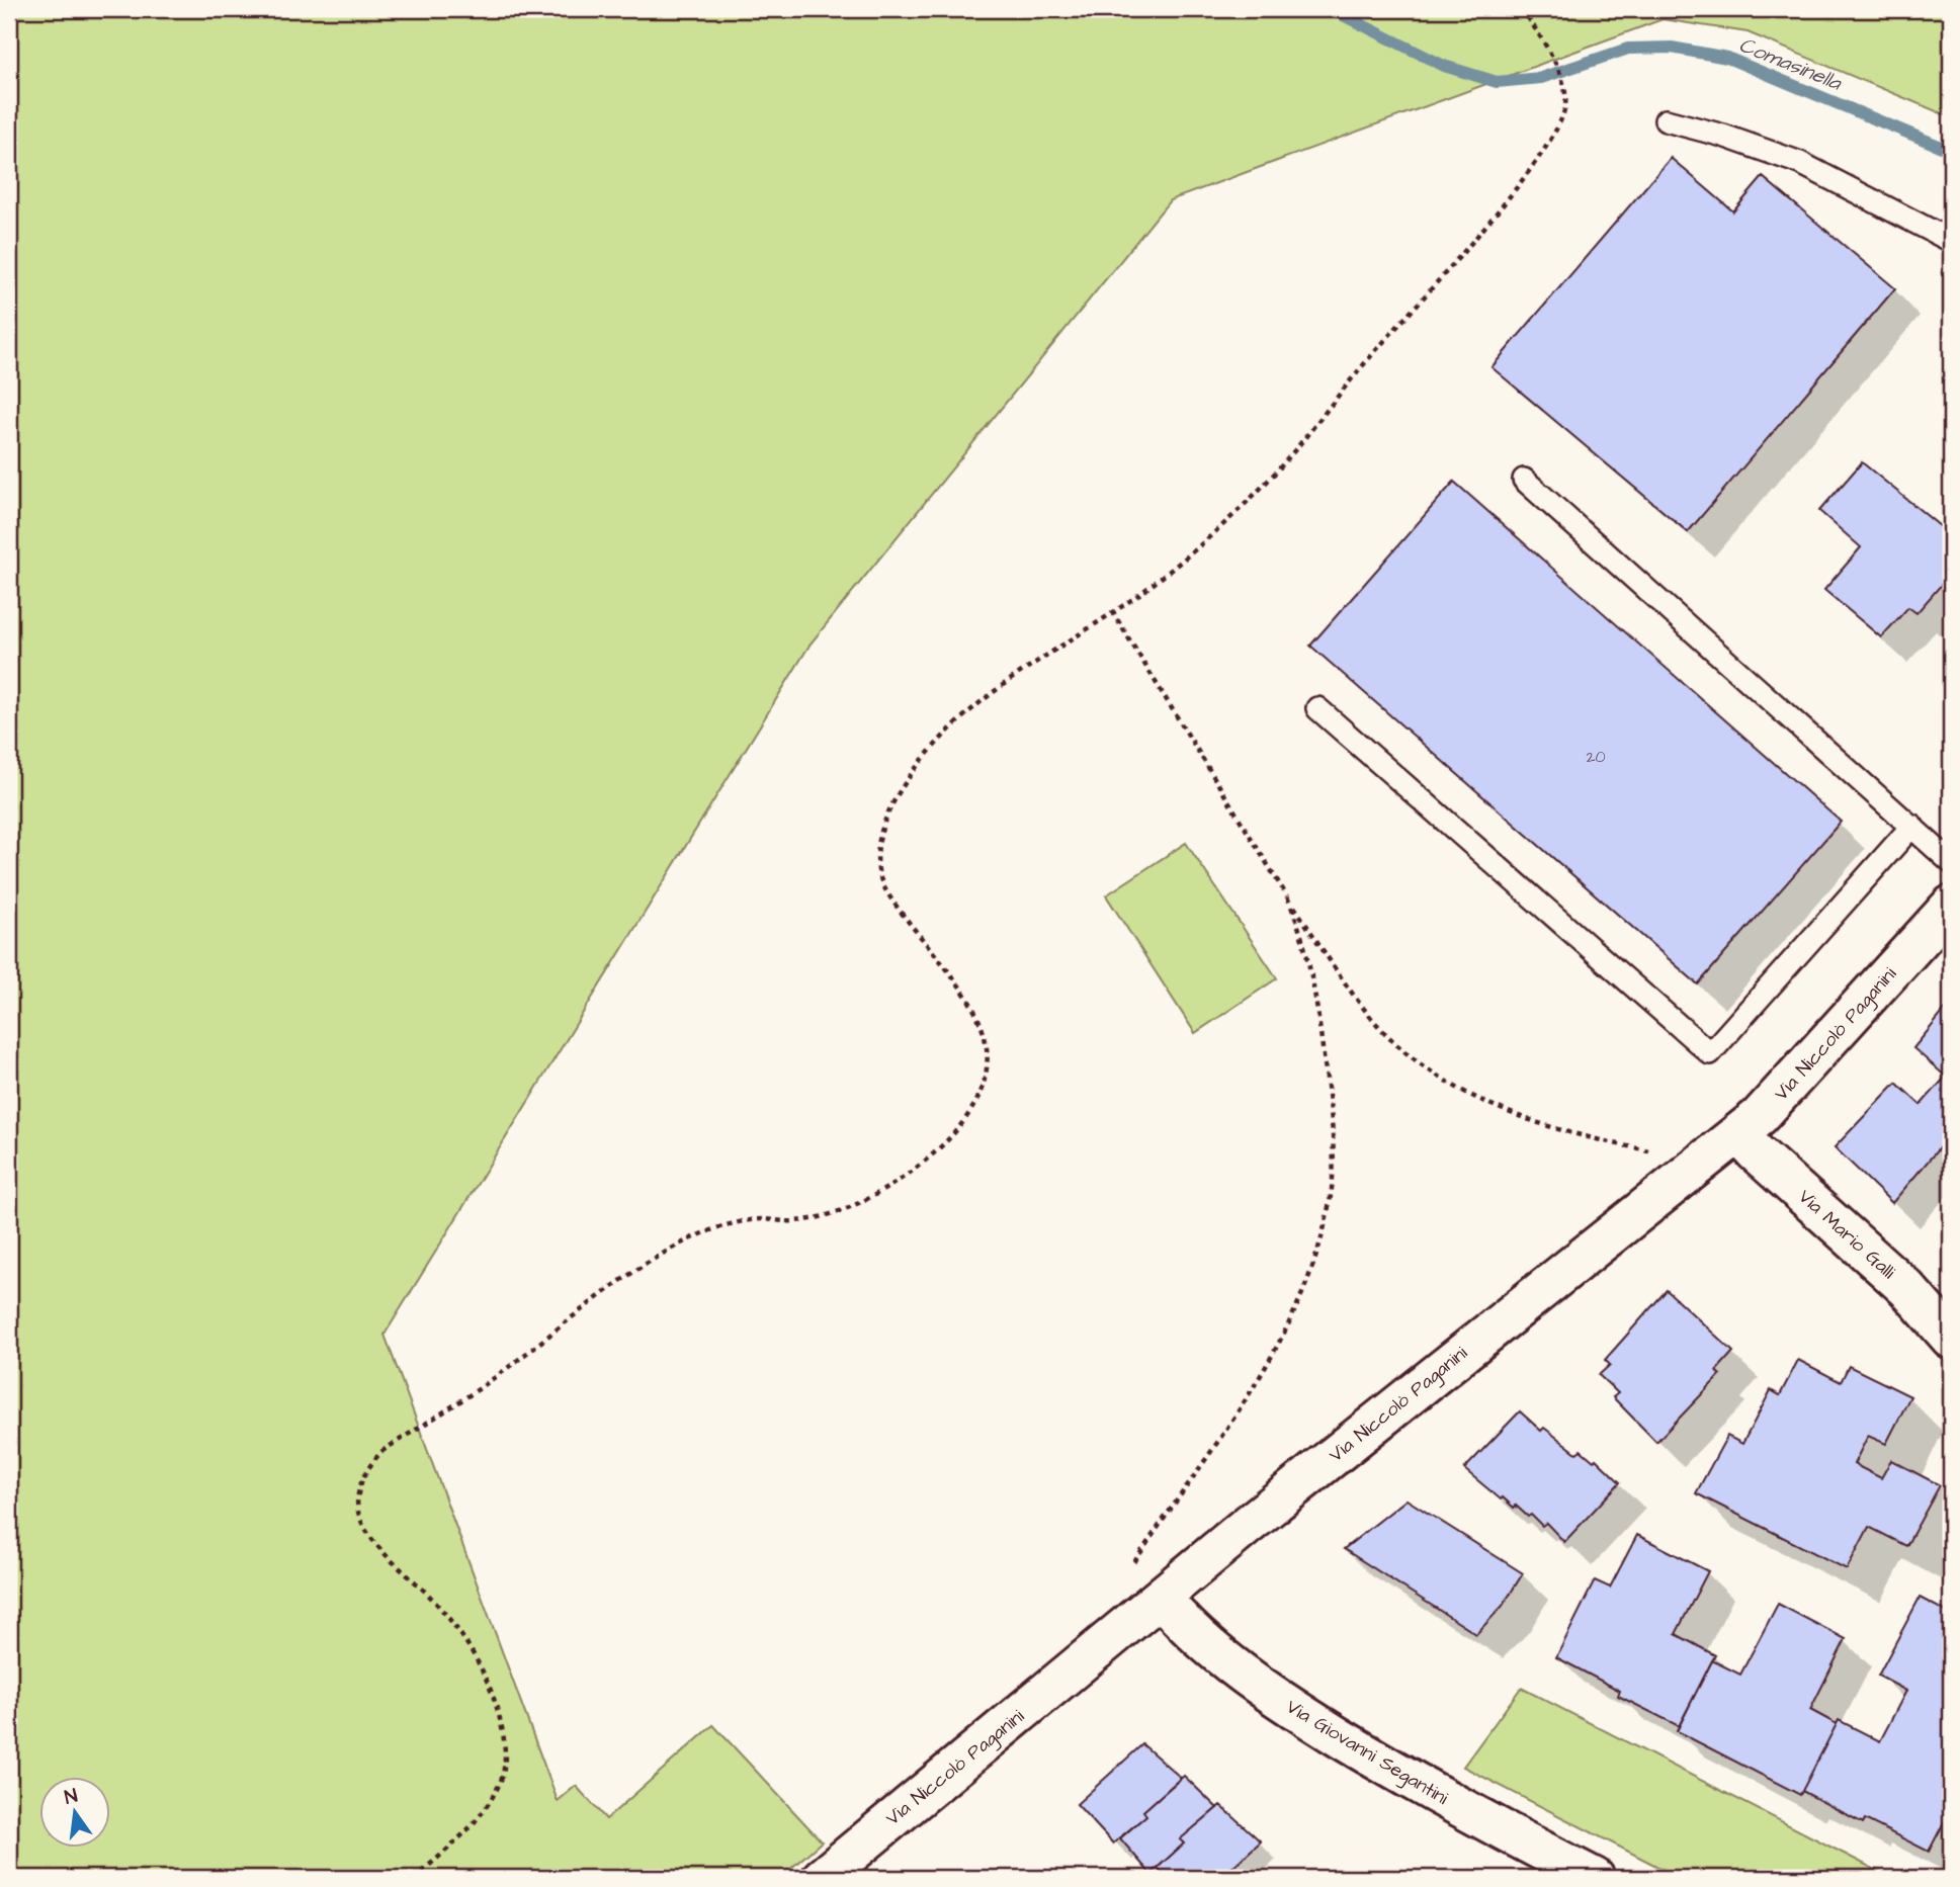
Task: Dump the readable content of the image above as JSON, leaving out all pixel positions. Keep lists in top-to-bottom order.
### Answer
{
  "streets": {
    "street": ["Via Niccolò Paganini", "Via Mario Galli", "Via Giovanni Segantini"]
  },
  "crossings": [
    ["Via Niccolò Paganini", "Via Mario Galli"],
    ["Via Niccolò Paganini", "Via Giovanni Segantini"]
  ],
  "water": ["Comasinella"],
  "house_numbers": ["20"],
  "north": "top"
}
